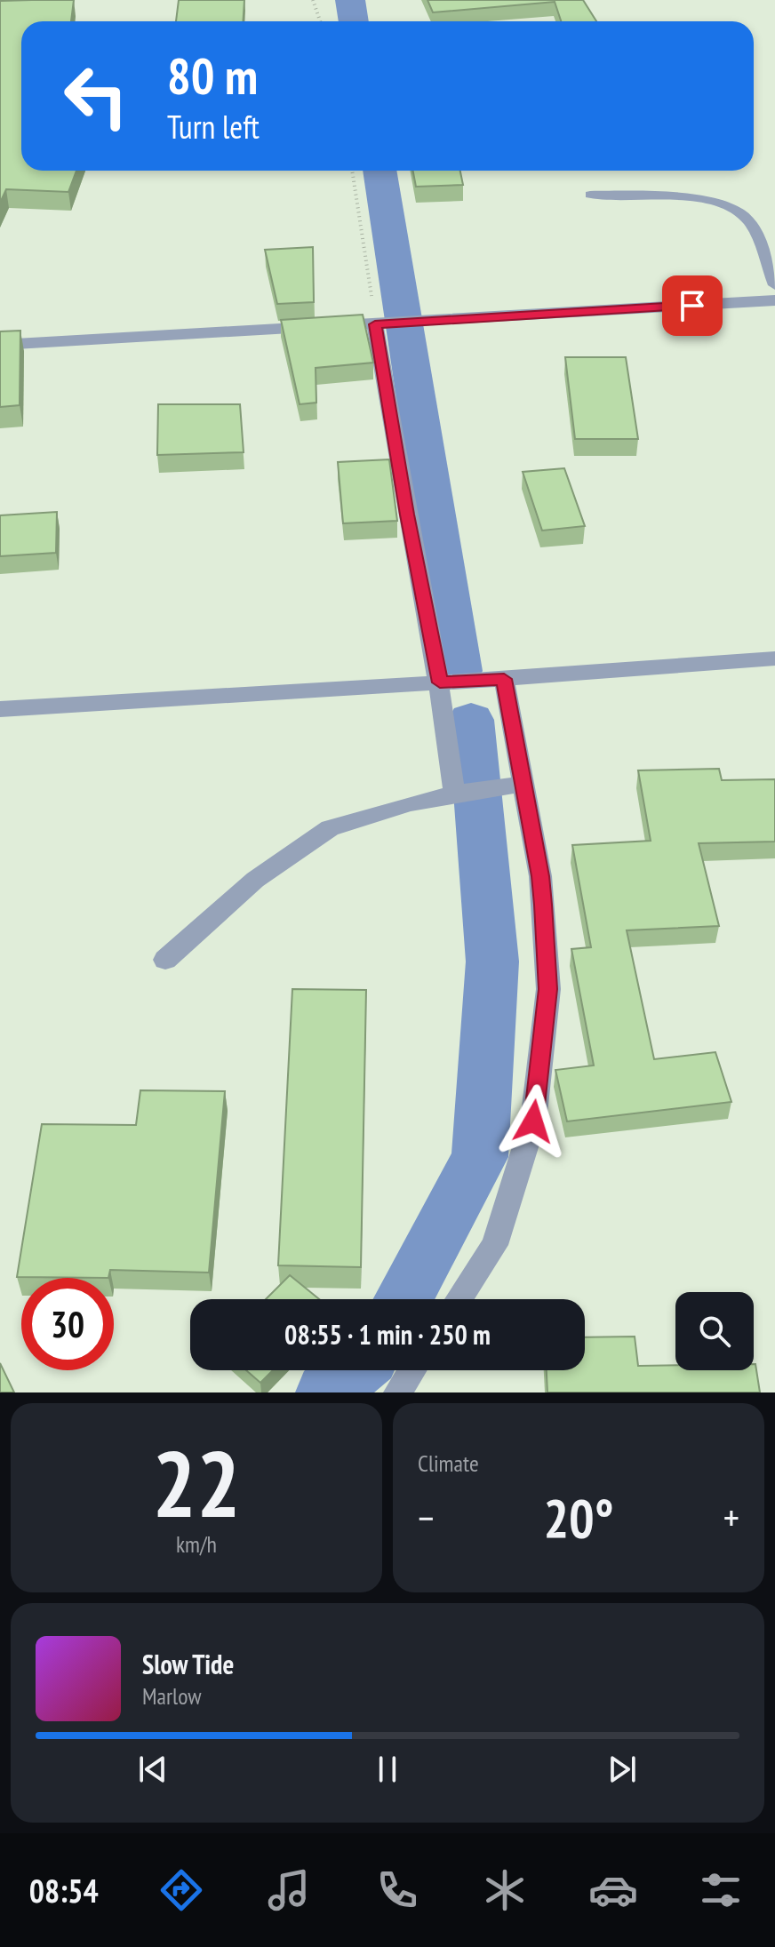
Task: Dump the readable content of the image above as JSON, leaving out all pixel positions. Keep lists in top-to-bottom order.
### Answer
{
  "page": {
    "turn": ["80 m", "Turn left"],
    "limit": "30",
    "trip": "08:55 · 1 min · 250 m",
    "tile": [
      ["22", "km/h"],
      "Climate"
    ],
    "heat": ["−", "20°", "+"],
    "song": ["Slow Tide", "Marlow"],
    "tabs": "08:54"
  }
}
